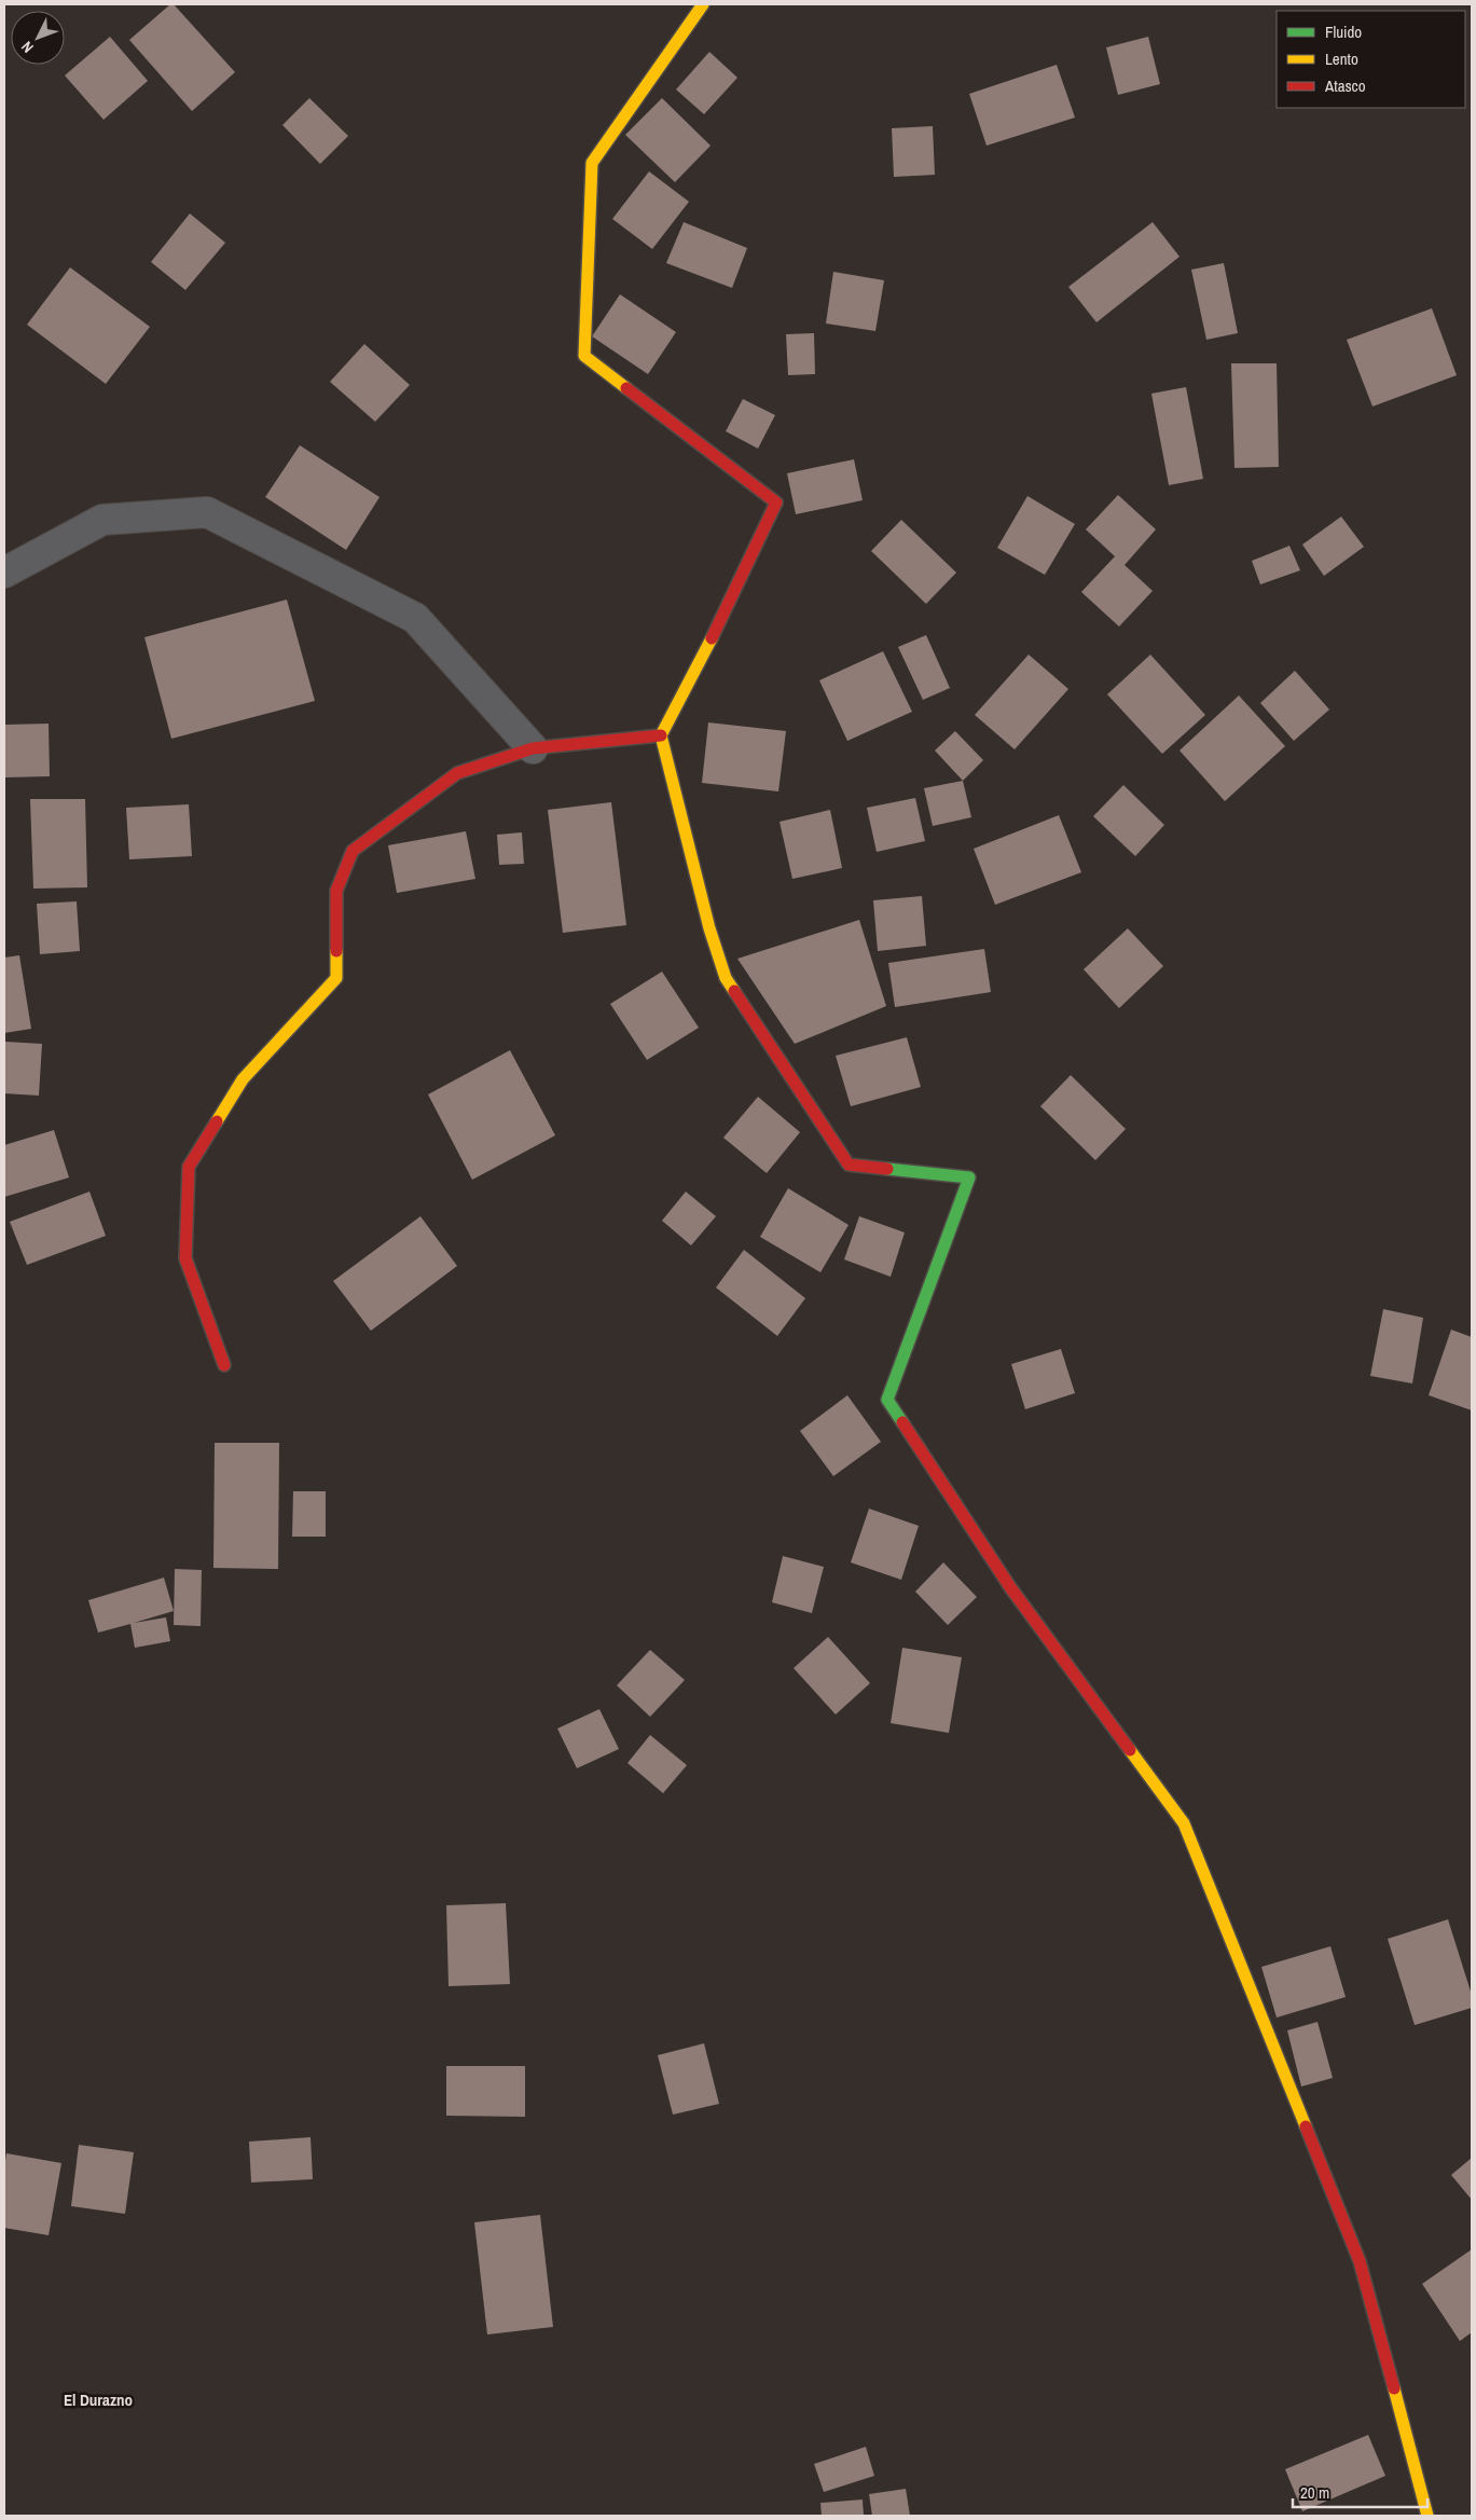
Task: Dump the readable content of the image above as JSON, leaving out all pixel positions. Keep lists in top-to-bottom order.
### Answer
{
  "districts": ["El Durazno"],
  "legend": ["Fluido", "Lento", "Atasco"],
  "scale_bar": "20 m",
  "north": "bottom left"
}
